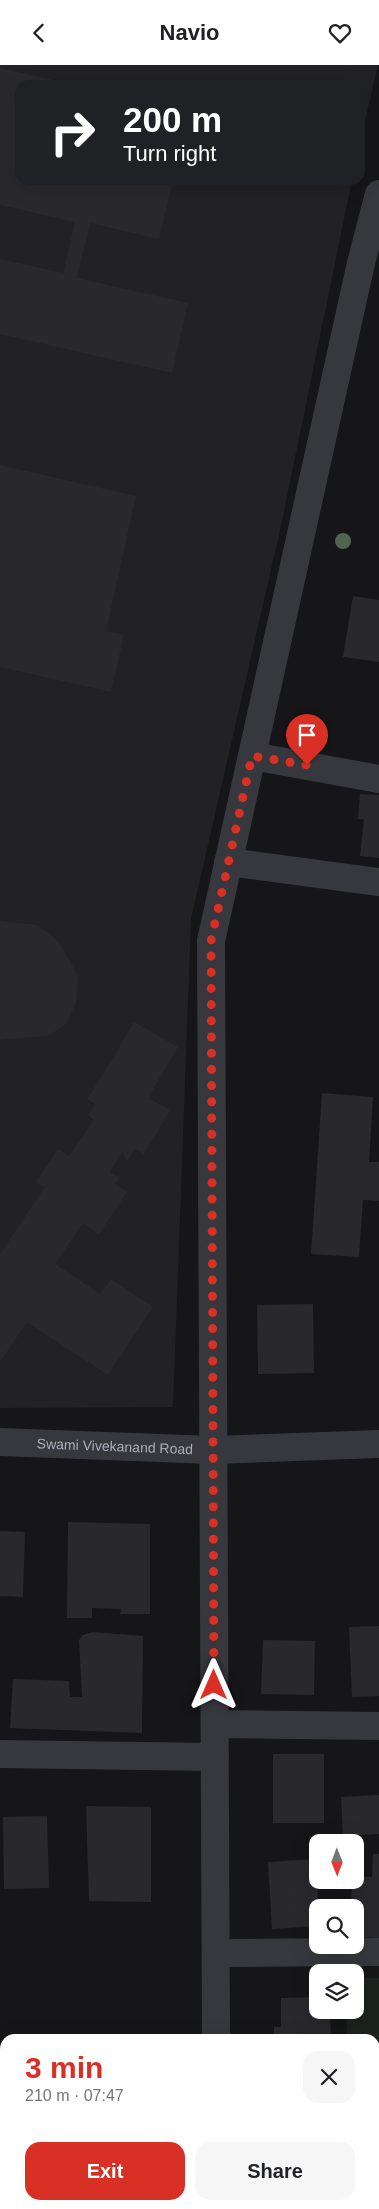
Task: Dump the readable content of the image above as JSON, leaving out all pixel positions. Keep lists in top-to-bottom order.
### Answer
{
  "streets": {
    "street": ["Swami Vivekanand Road"]
  },
  "north": "bottom",
  "page": {
    "header": "Navio",
    "turn": ["200 m", "Turn right"],
    "heading": ["3 min", "210 m · 07:47"],
    "buttons": ["Exit", "Share"]
  }
}
